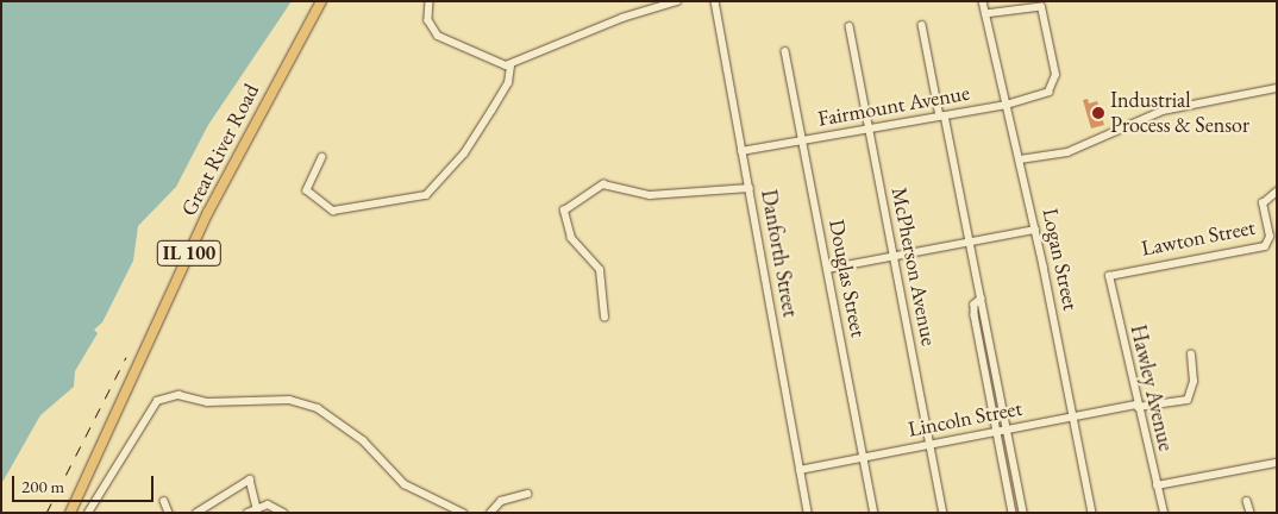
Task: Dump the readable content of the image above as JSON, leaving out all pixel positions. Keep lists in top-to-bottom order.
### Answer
{
  "streets": {
    "main road": ["Great River Road", "IL 100"],
    "street": [
      "Fairmount Avenue",
      "Lawton Street",
      "Danforth Street",
      "Logan Street",
      "McPherson Avenue",
      "Douglas Street",
      "Hawley Avenue",
      "Lincoln Street"
    ]
  },
  "crossings": [
    ["Fairmount Avenue", "Danforth Street"],
    ["Fairmount Avenue", "Logan Street"],
    ["Fairmount Avenue", "McPherson Avenue"],
    ["Fairmount Avenue", "Douglas Street"],
    ["Lawton Street", "Hawley Avenue"],
    ["Danforth Street", "Lincoln Street"],
    ["Logan Street", "Lincoln Street"],
    ["McPherson Avenue", "Lincoln Street"],
    ["Douglas Street", "Lincoln Street"],
    ["Hawley Avenue", "Lincoln Street"]
  ],
  "places": ["Industrial Process & Sensor"],
  "scale_bar": "200 m"
}
